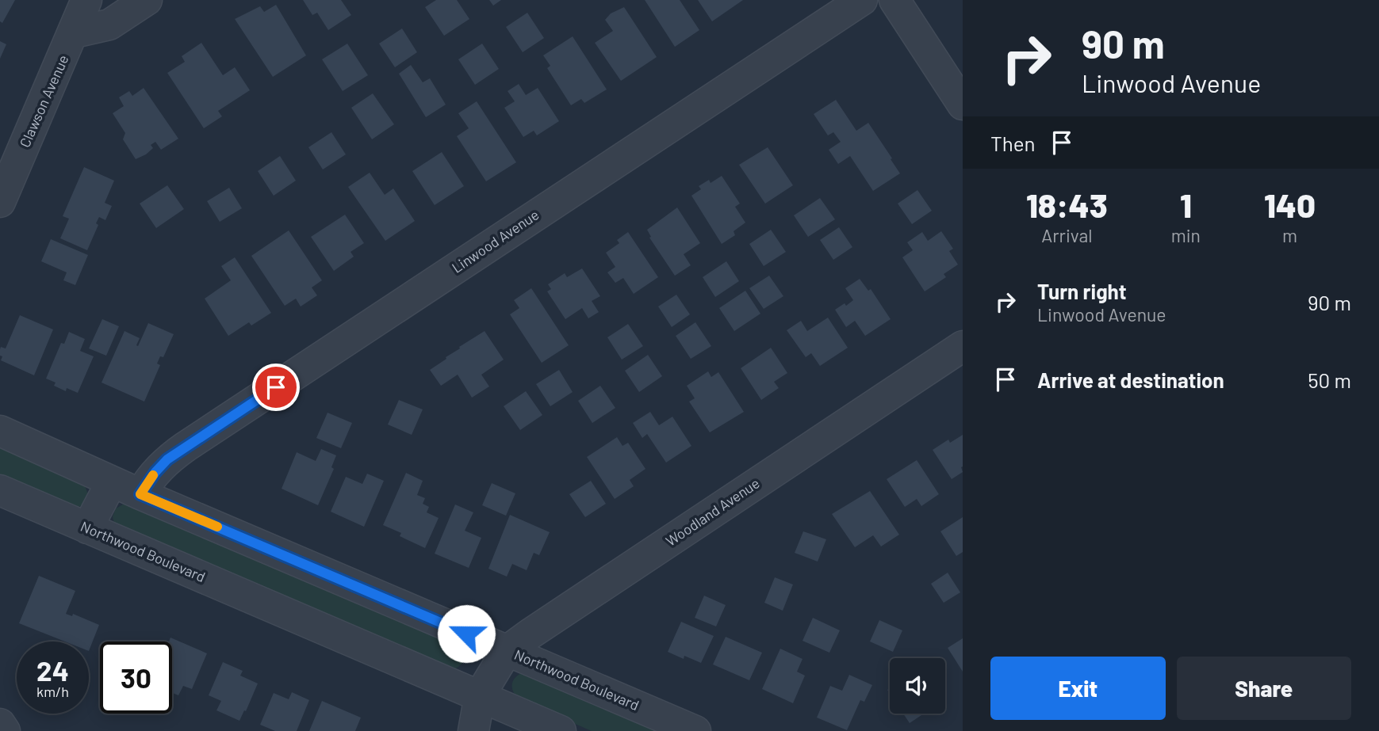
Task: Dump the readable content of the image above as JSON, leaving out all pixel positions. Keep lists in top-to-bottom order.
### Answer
{
  "streets": {
    "street": [
      "Clawson Avenue",
      "Linwood Avenue",
      "Woodland Avenue",
      "Northwood Boulevard"
    ]
  },
  "crossings": [
    ["Linwood Avenue", "Northwood Boulevard"],
    ["Woodland Avenue", "Northwood Boulevard"]
  ],
  "page": {
    "turn": ["90 m", "Linwood Avenue"],
    "then": "Then",
    "eta": [
      "18:43",
      "Arrival",
      "1",
      "min",
      "140",
      "m"
    ],
    "list": [
      {
        "name": "Turn right",
        "note": "Linwood Avenue",
        "value": "90 m"
      },
      {
        "name": "Arrive at destination",
        "value": "50 m"
      }
    ],
    "speed": "24 km/h",
    "limit": "30",
    "buttons": ["Exit", "Share"]
  }
}
